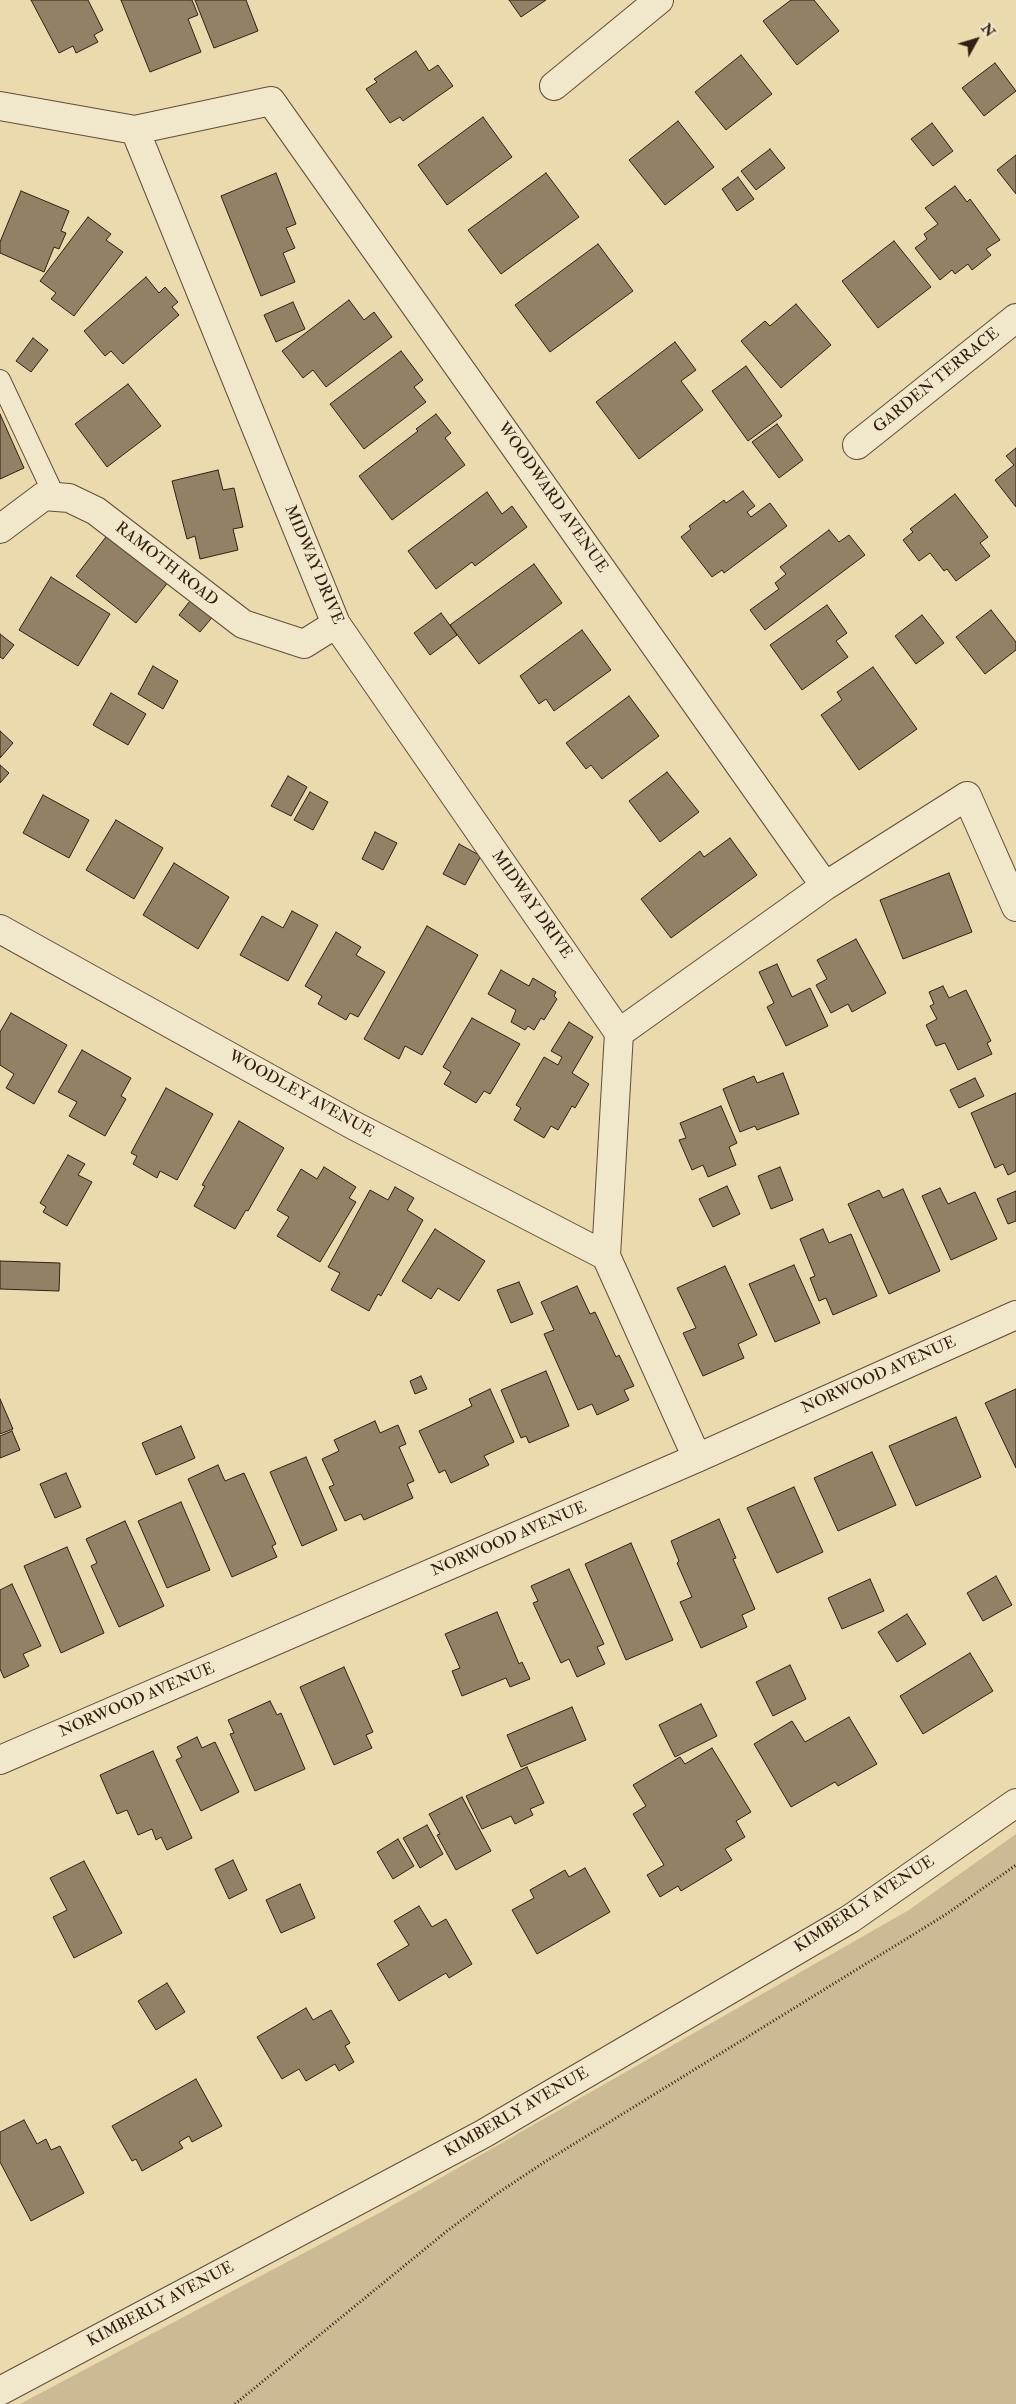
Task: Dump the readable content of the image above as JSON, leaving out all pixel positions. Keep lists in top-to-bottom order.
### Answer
{
  "streets": {
    "street": [
      "GARDEN TERRACE",
      "WOODWARD AVENUE",
      "RAMOTH ROAD",
      "MIDWAY DRIVE",
      "WOODLEY AVENUE",
      "NORWOOD AVENUE",
      "KIMBERLY AVENUE"
    ]
  },
  "crossings": [
    ["WOODWARD AVENUE", "MIDWAY DRIVE"],
    ["RAMOTH ROAD", "MIDWAY DRIVE"]
  ],
  "north": "top right"
}
